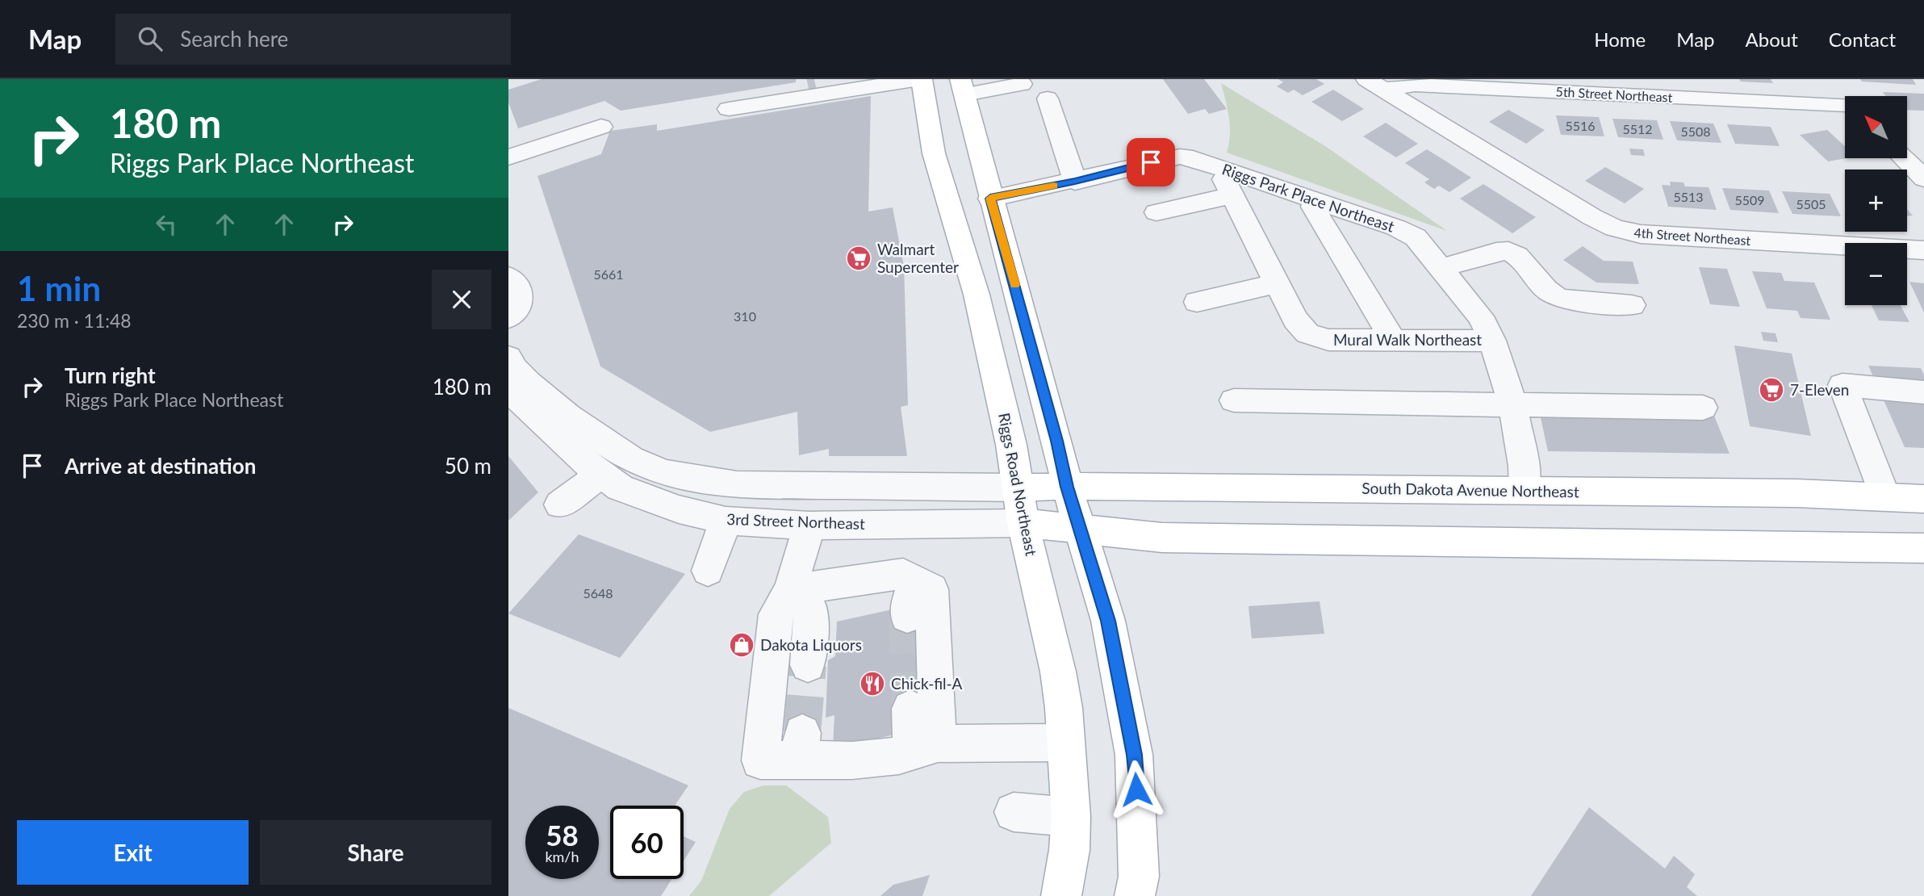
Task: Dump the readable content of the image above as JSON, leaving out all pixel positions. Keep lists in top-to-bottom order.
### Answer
{
  "streets": {
    "main road": ["Riggs Road Northeast", "South Dakota Avenue Northeast"],
    "street": [
      "5th Street Northeast",
      "Riggs Park Place Northeast",
      "4th Street Northeast",
      "Mural Walk Northeast",
      "3rd Street Northeast"
    ]
  },
  "crossings": [
    ["5th Street Northeast", "4th Street Northeast"],
    ["Riggs Park Place Northeast", "Mural Walk Northeast"],
    ["Riggs Park Place Northeast", "South Dakota Avenue Northeast"],
    ["Riggs Road Northeast", "South Dakota Avenue Northeast"],
    ["Riggs Road Northeast", "3rd Street Northeast"]
  ],
  "places": {
    "supermarket": ["Walmart Supercenter", "7-Eleven"],
    "shop": ["Dakota Liquors"],
    "restaurant": ["Chick-fil-A"]
  },
  "house_numbers": [
    "5516",
    "5512",
    "5508",
    "5513",
    "5509",
    "5505",
    "5661",
    "310",
    "5648"
  ],
  "north": "top left",
  "page": {
    "header": "Map",
    "search": "Search here",
    "nav": [
      "Home",
      "Map",
      "About",
      "Contact"
    ],
    "turn": ["180 m", "Riggs Park Place Northeast"],
    "map_buttons": ["+", "−"],
    "heading": ["1 min", "230 m · 11:48"],
    "list": [
      {
        "name": "Turn right",
        "note": "Riggs Park Place Northeast",
        "value": "180 m"
      },
      {
        "name": "Arrive at destination",
        "value": "50 m"
      }
    ],
    "speed": "58 km/h",
    "limit": "60",
    "buttons": ["Exit", "Share"]
  }
}
